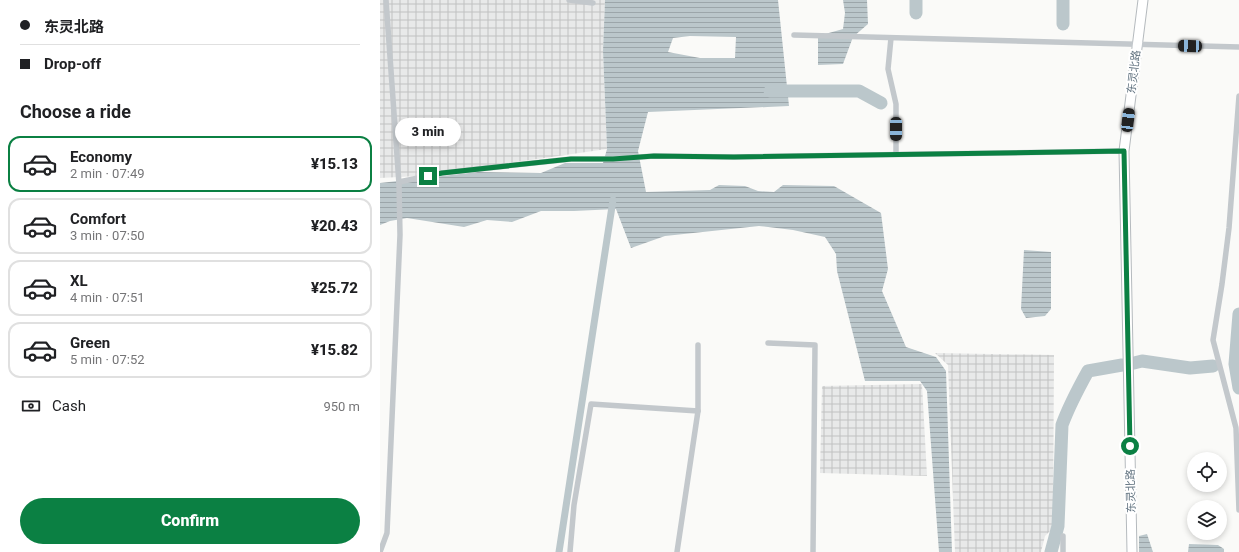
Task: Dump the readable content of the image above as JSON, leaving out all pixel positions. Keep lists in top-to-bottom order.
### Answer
{
  "streets": {
    "main road": ["东灵北路"]
  },
  "page": {
    "banner": ["东灵北路", "Drop-off"],
    "heading": "Choose a ride",
    "bubble": "3 min",
    "list": [
      {
        "name": "Economy",
        "note": "2 min · 07:49",
        "value": "¥15.13"
      },
      {
        "name": "Comfort",
        "note": "3 min · 07:50",
        "value": "¥20.43"
      },
      {
        "name": "XL",
        "note": "4 min · 07:51",
        "value": "¥25.72"
      },
      {
        "name": "Green",
        "note": "5 min · 07:52",
        "value": "¥15.82"
      }
    ],
    "pay": ["Cash", "950 m"],
    "buttons": "Confirm"
  }
}
